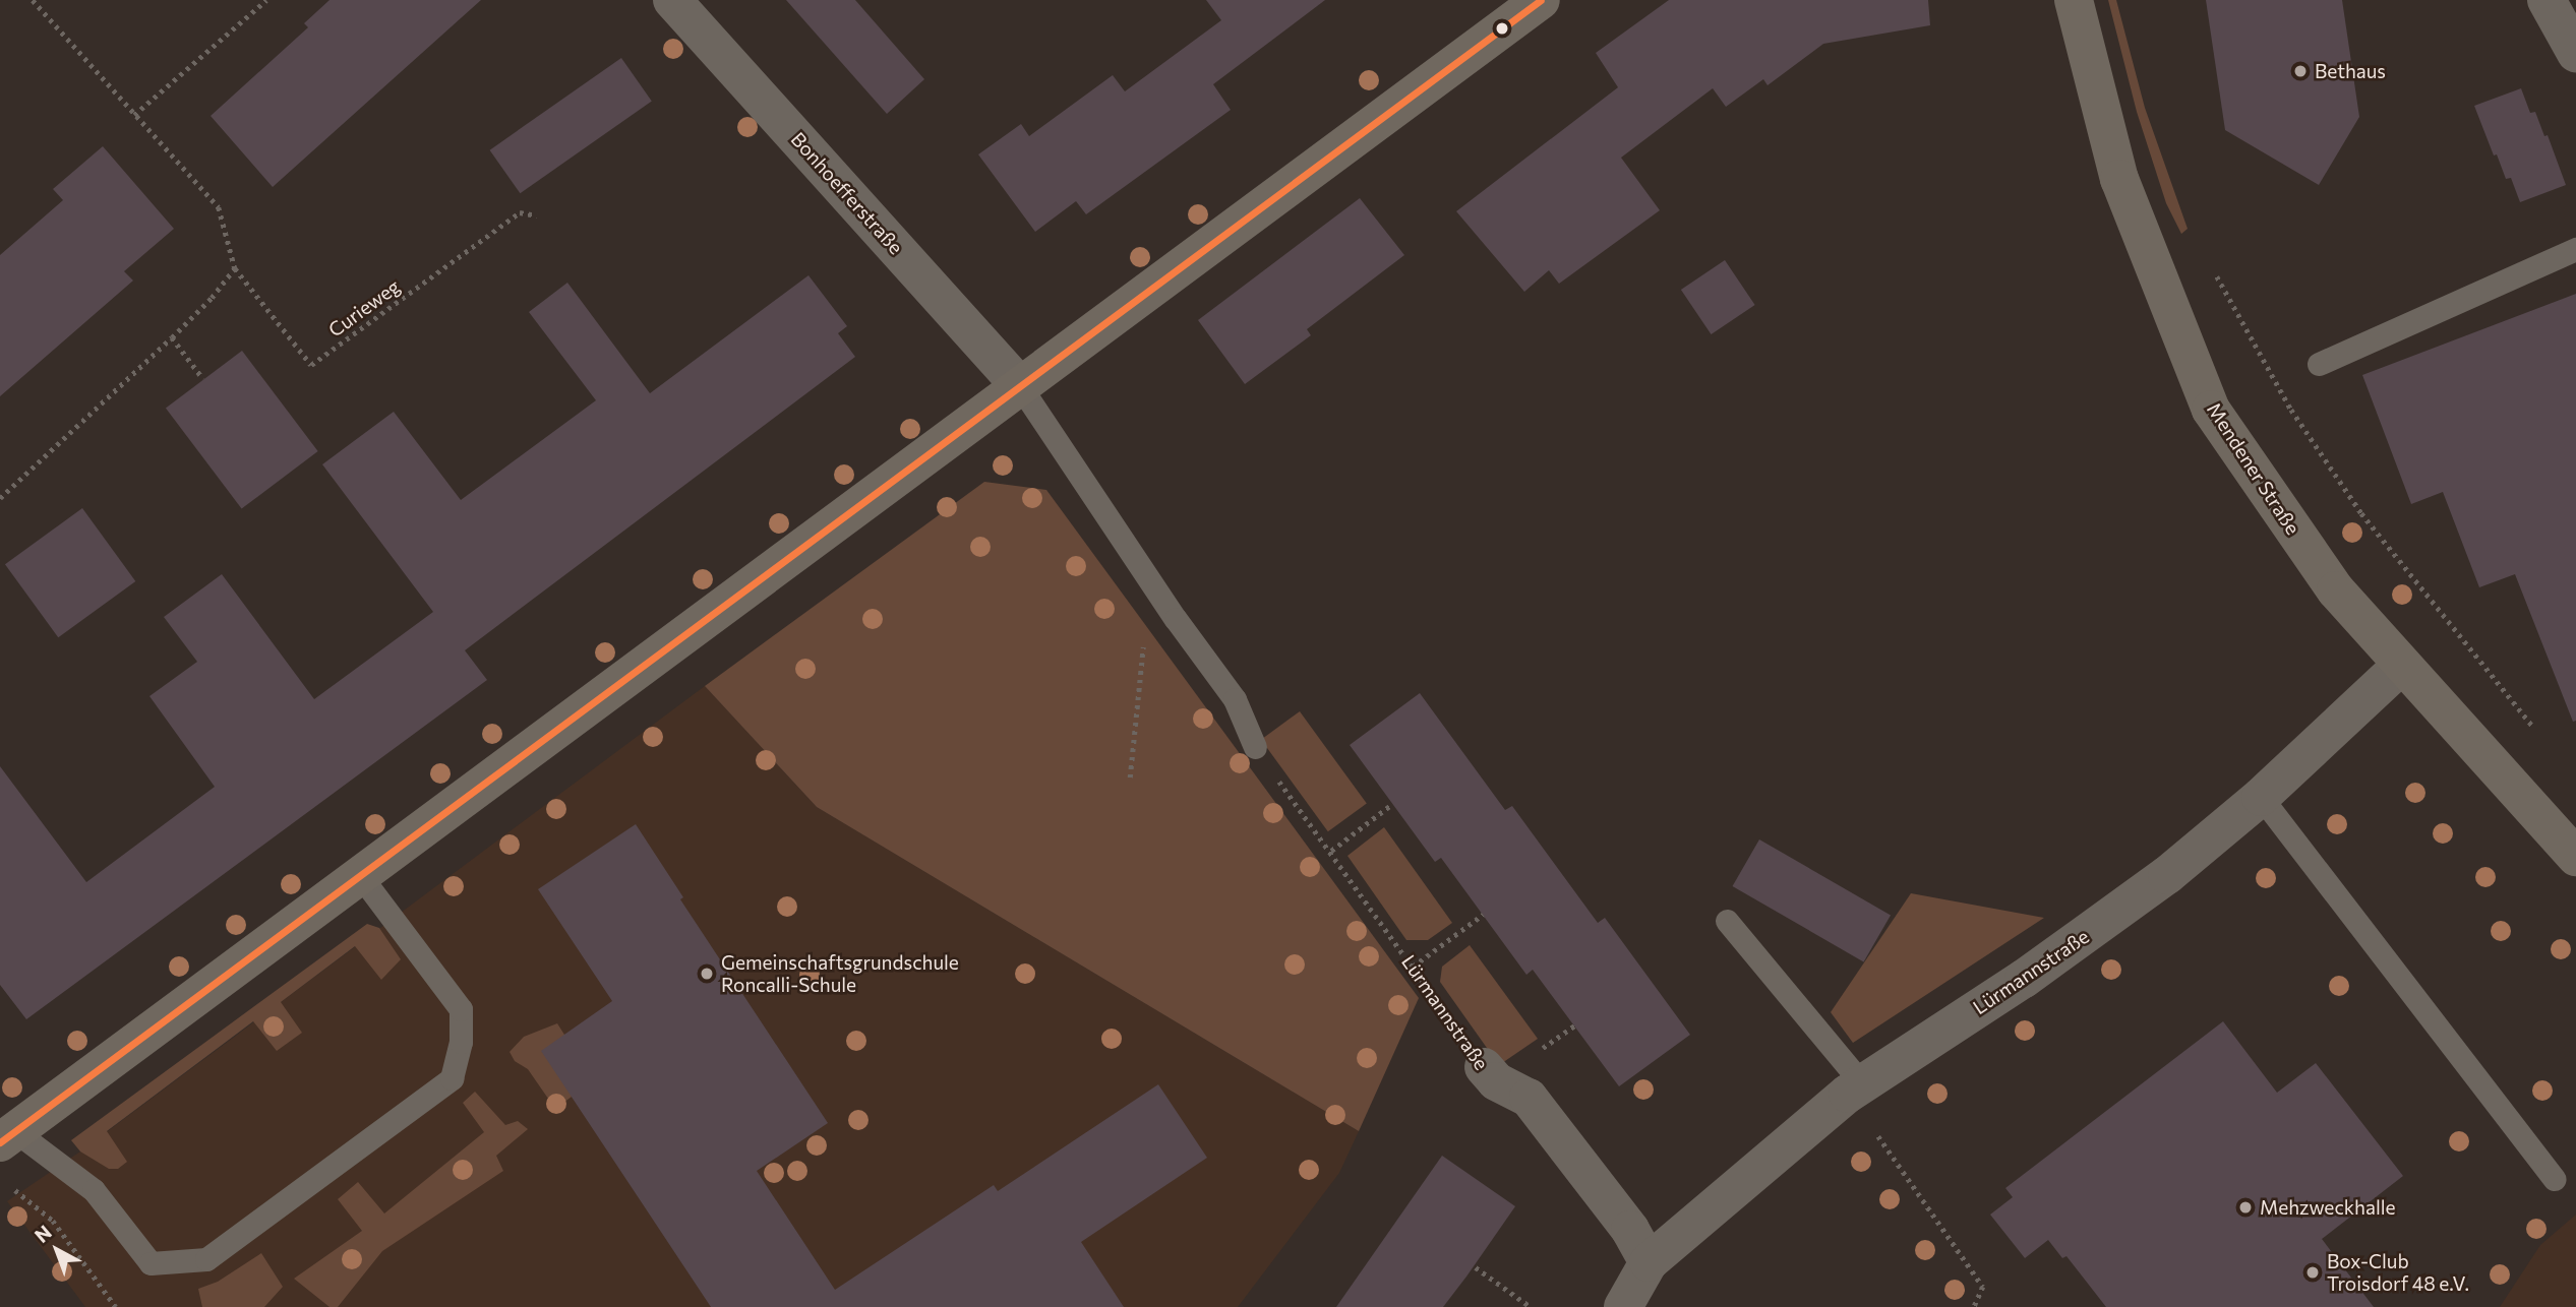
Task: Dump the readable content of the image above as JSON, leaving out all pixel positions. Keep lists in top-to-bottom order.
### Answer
{
  "streets": {
    "street": ["Bonhoefferstraße", "Mendener Straße", "Lürmannstraße"],
    "path": ["Curieweg"]
  },
  "crossings": [
    ["Mendener Straße", "Lürmannstraße"]
  ],
  "places": [
    "Bethaus",
    "Gemeinschaftsgrundschule Roncalli-Schule",
    "Mehzweckhalle",
    "Box-Club Troisdorf 48 e.V."
  ],
  "north": "top left"
}
